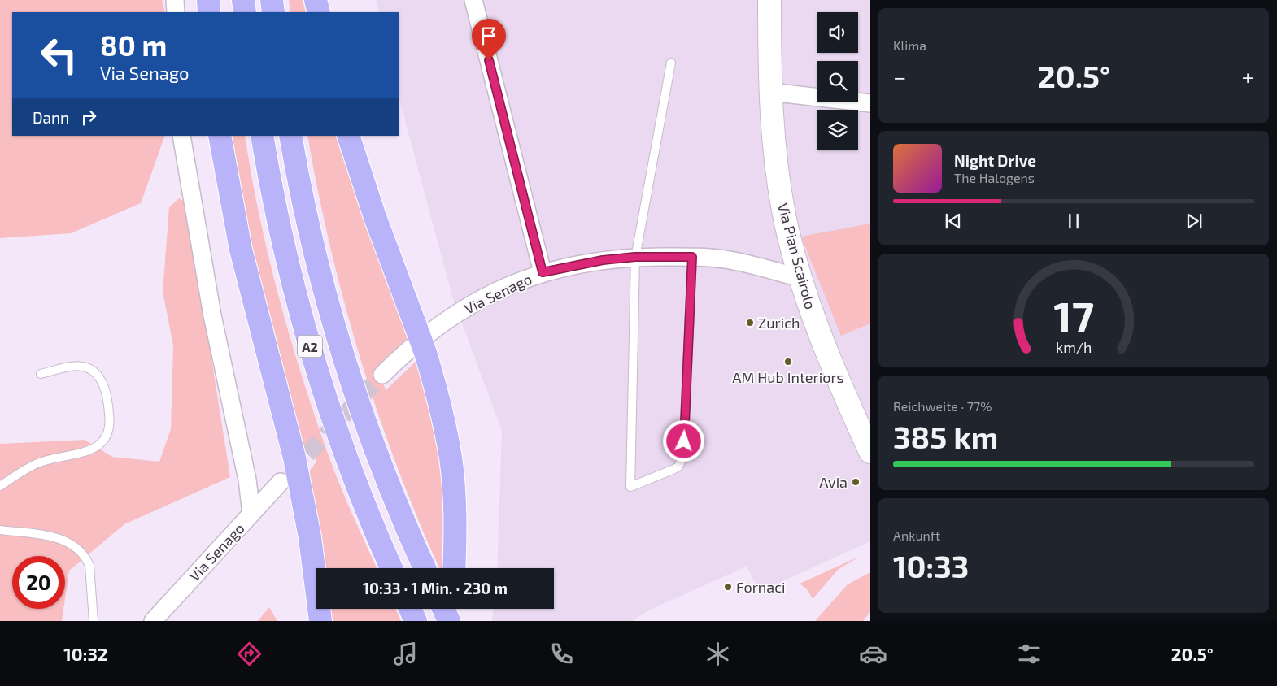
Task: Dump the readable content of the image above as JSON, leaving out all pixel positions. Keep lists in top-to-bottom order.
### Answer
{
  "streets": {
    "highway": ["A2"],
    "main road": ["Via Pian Scairolo"],
    "street": ["Via Senago"]
  },
  "crossings": [
    ["Via Pian Scairolo", "Via Senago"]
  ],
  "places": [
    "Zurich",
    "AM Hub Interiors",
    "Avia",
    "Fornaci"
  ],
  "page": {
    "tile": [
      "Klima",
      ["Reichweite · 77%", "385 km"],
      ["Ankunft", "10:33"]
    ],
    "turn": ["80 m", "Via Senago"],
    "heat": ["−", "20.5°", "+"],
    "then": "Dann",
    "song": ["Night Drive", "The Halogens"],
    "limit": "20",
    "trip": "10:33 · 1 Min. · 230 m",
    "tabs": ["10:32", "20.5°"],
    "gauge": ["17", "km/h"]
  }
}
